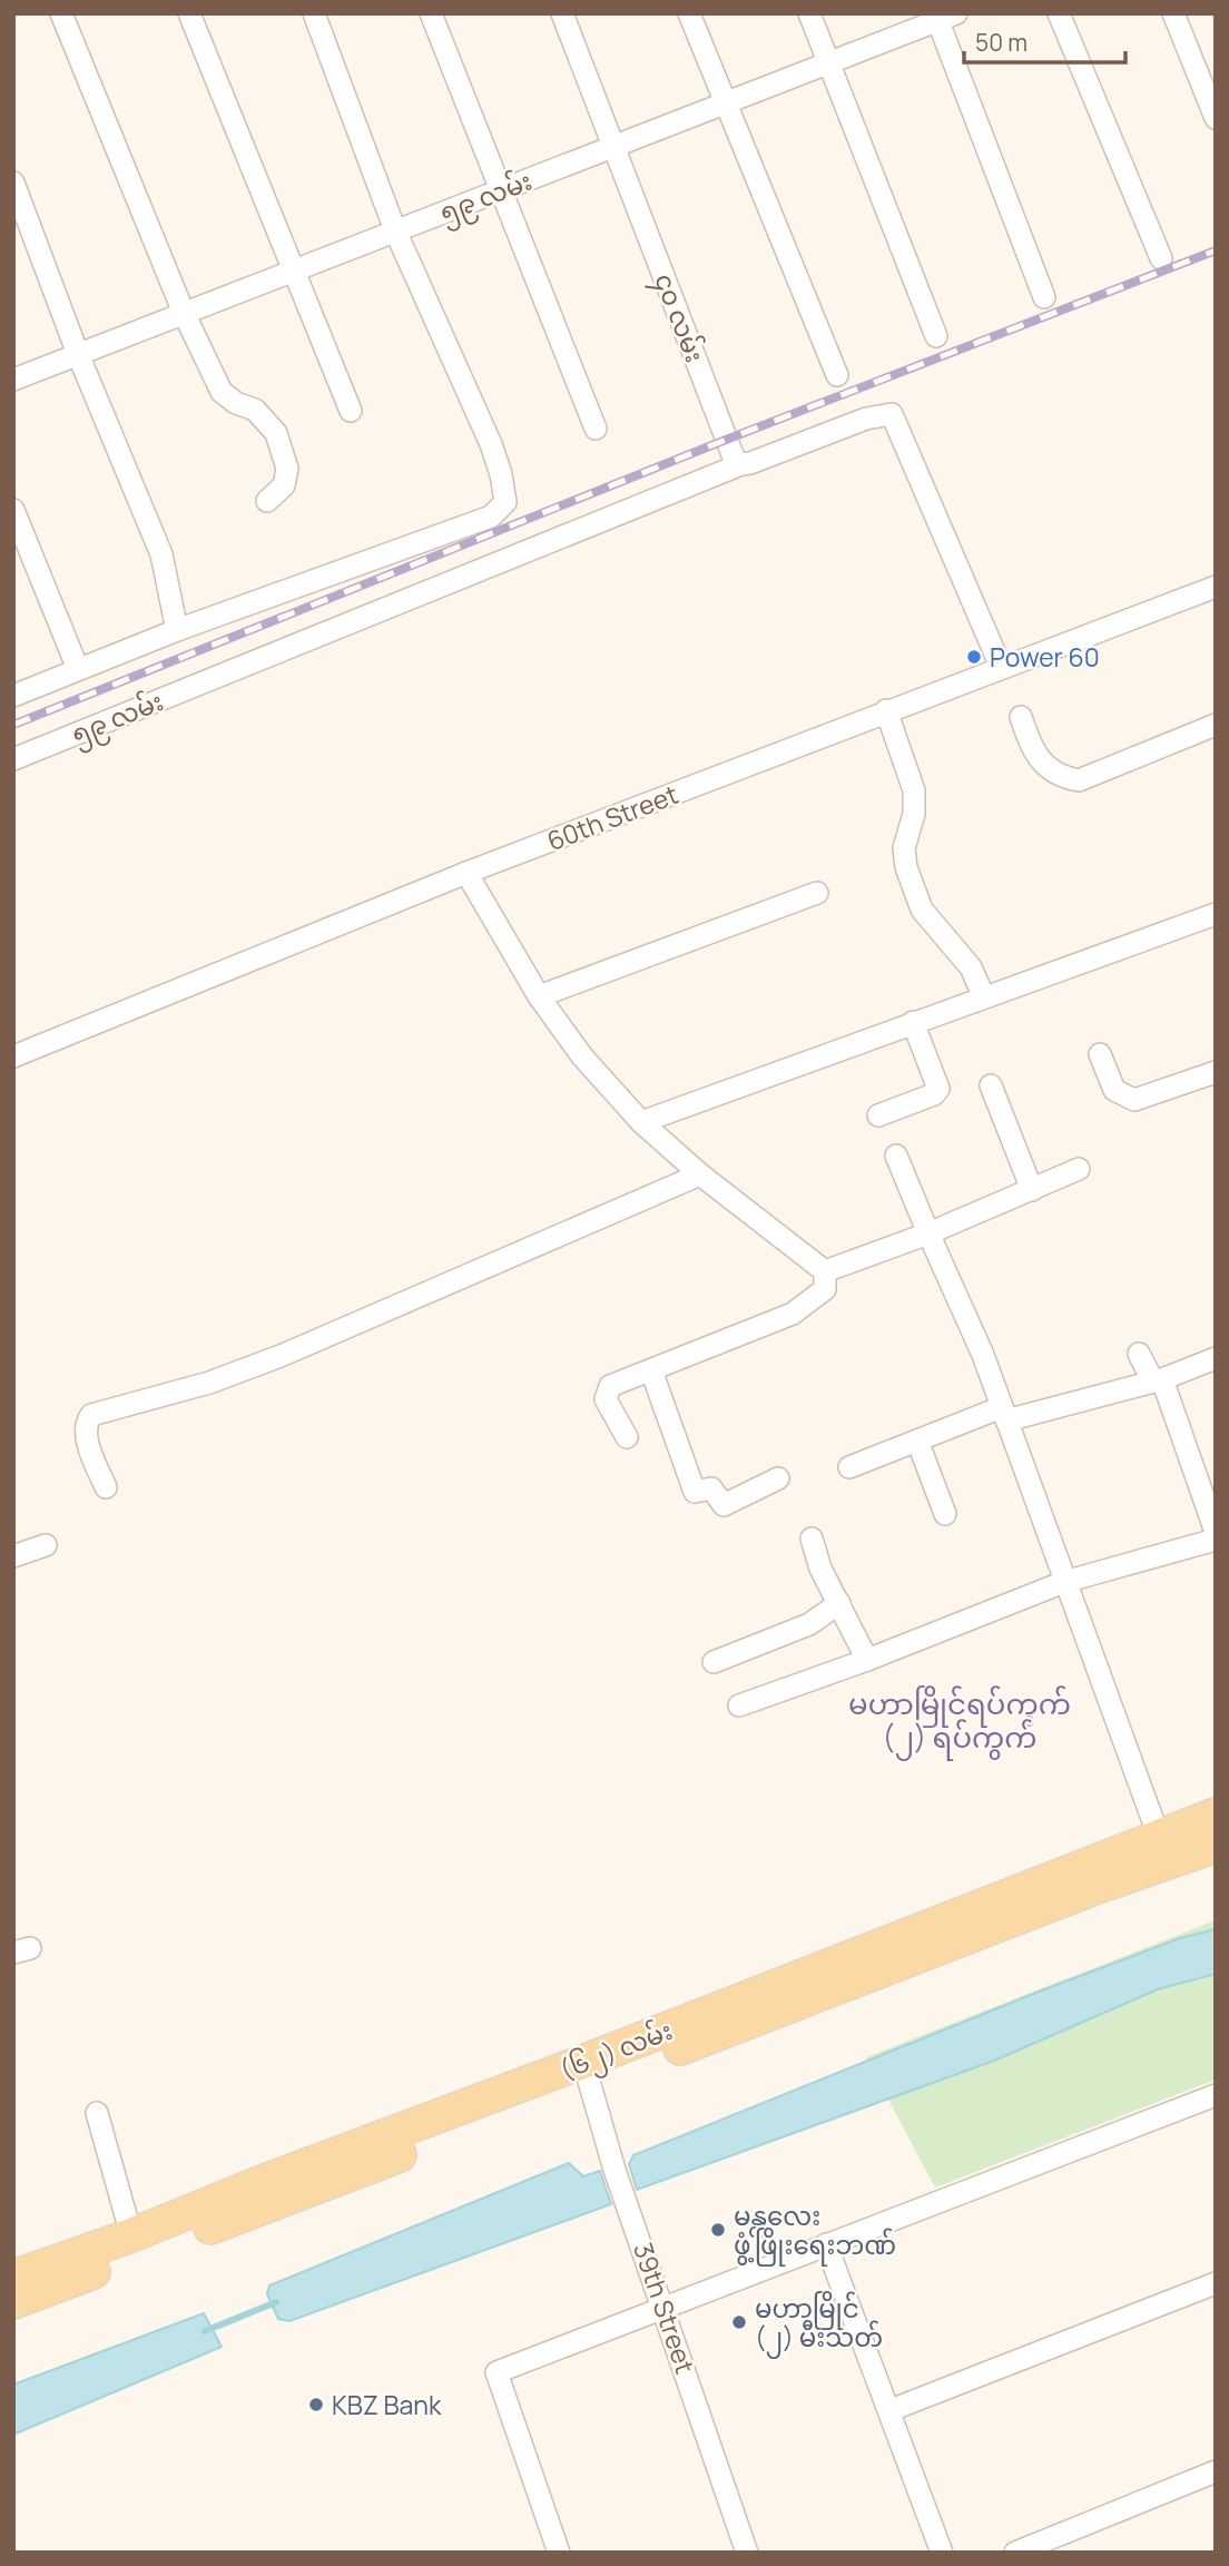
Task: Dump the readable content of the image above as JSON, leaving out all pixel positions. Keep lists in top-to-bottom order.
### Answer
{
  "streets": {
    "main road": ["(၆၂) လမ်း"],
    "street": [
      "၅၉ လမ်း",
      "၄၀ လမ်း",
      "60th Street",
      "39th Street"
    ]
  },
  "crossings": [
    ["၅၉ လမ်း", "၄၀ လမ်း"],
    ["(၆၂) လမ်း", "39th Street"]
  ],
  "districts": ["မဟာမြိုင်ရပ်ကွက် (၂) ရပ်ကွက်"],
  "places": [
    "Power 60",
    "မန္တလေး ဖွံ့ဖြိုးရေးဘဏ်",
    "မဟာမြိုင် (၂) မီးသတ်",
    "KBZ Bank"
  ],
  "scale_bar": "50 m"
}
